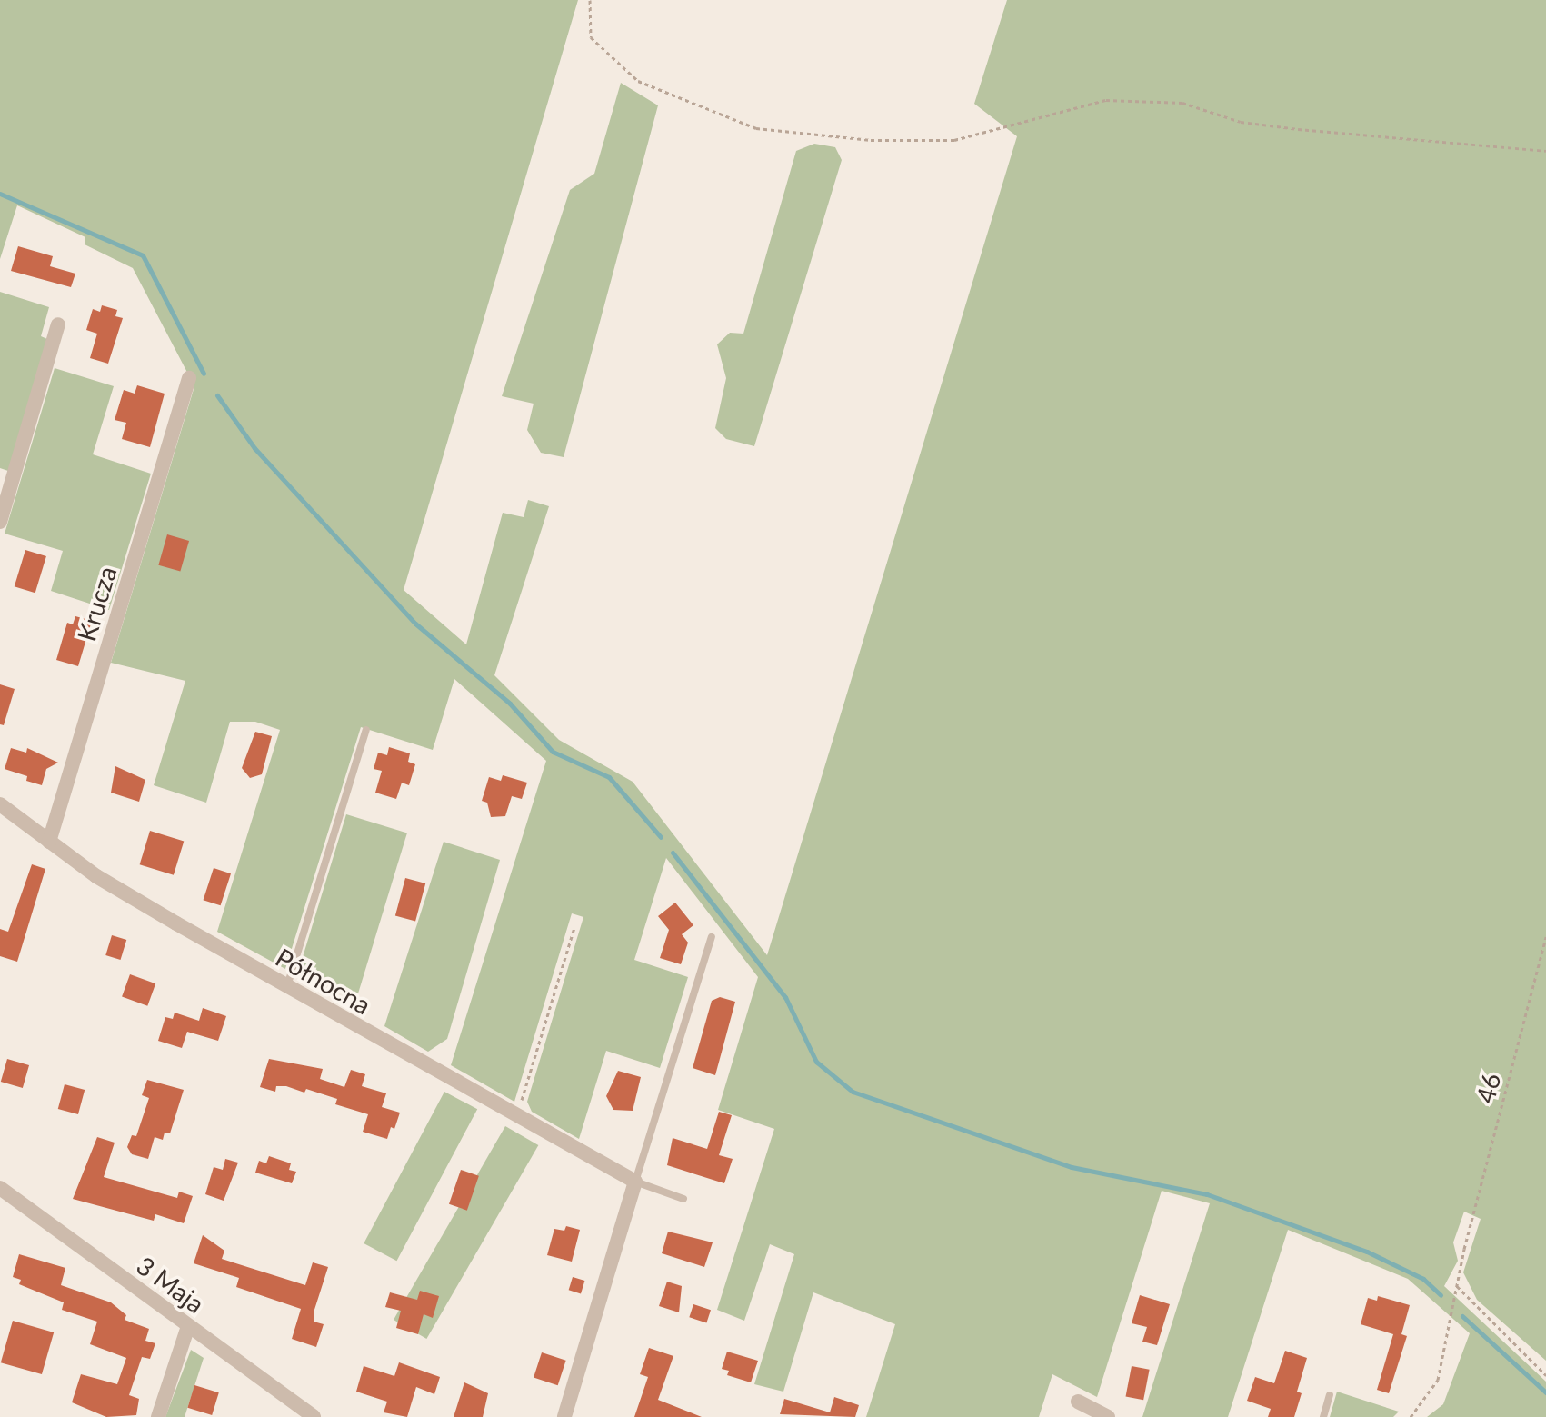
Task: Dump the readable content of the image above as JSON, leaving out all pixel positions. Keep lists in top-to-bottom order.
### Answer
{
  "streets": {
    "street": ["Krucza", "Północna", "3 Maja"],
    "path": ["46"]
  },
  "crossings": [
    ["Krucza", "Północna"]
  ]
}
